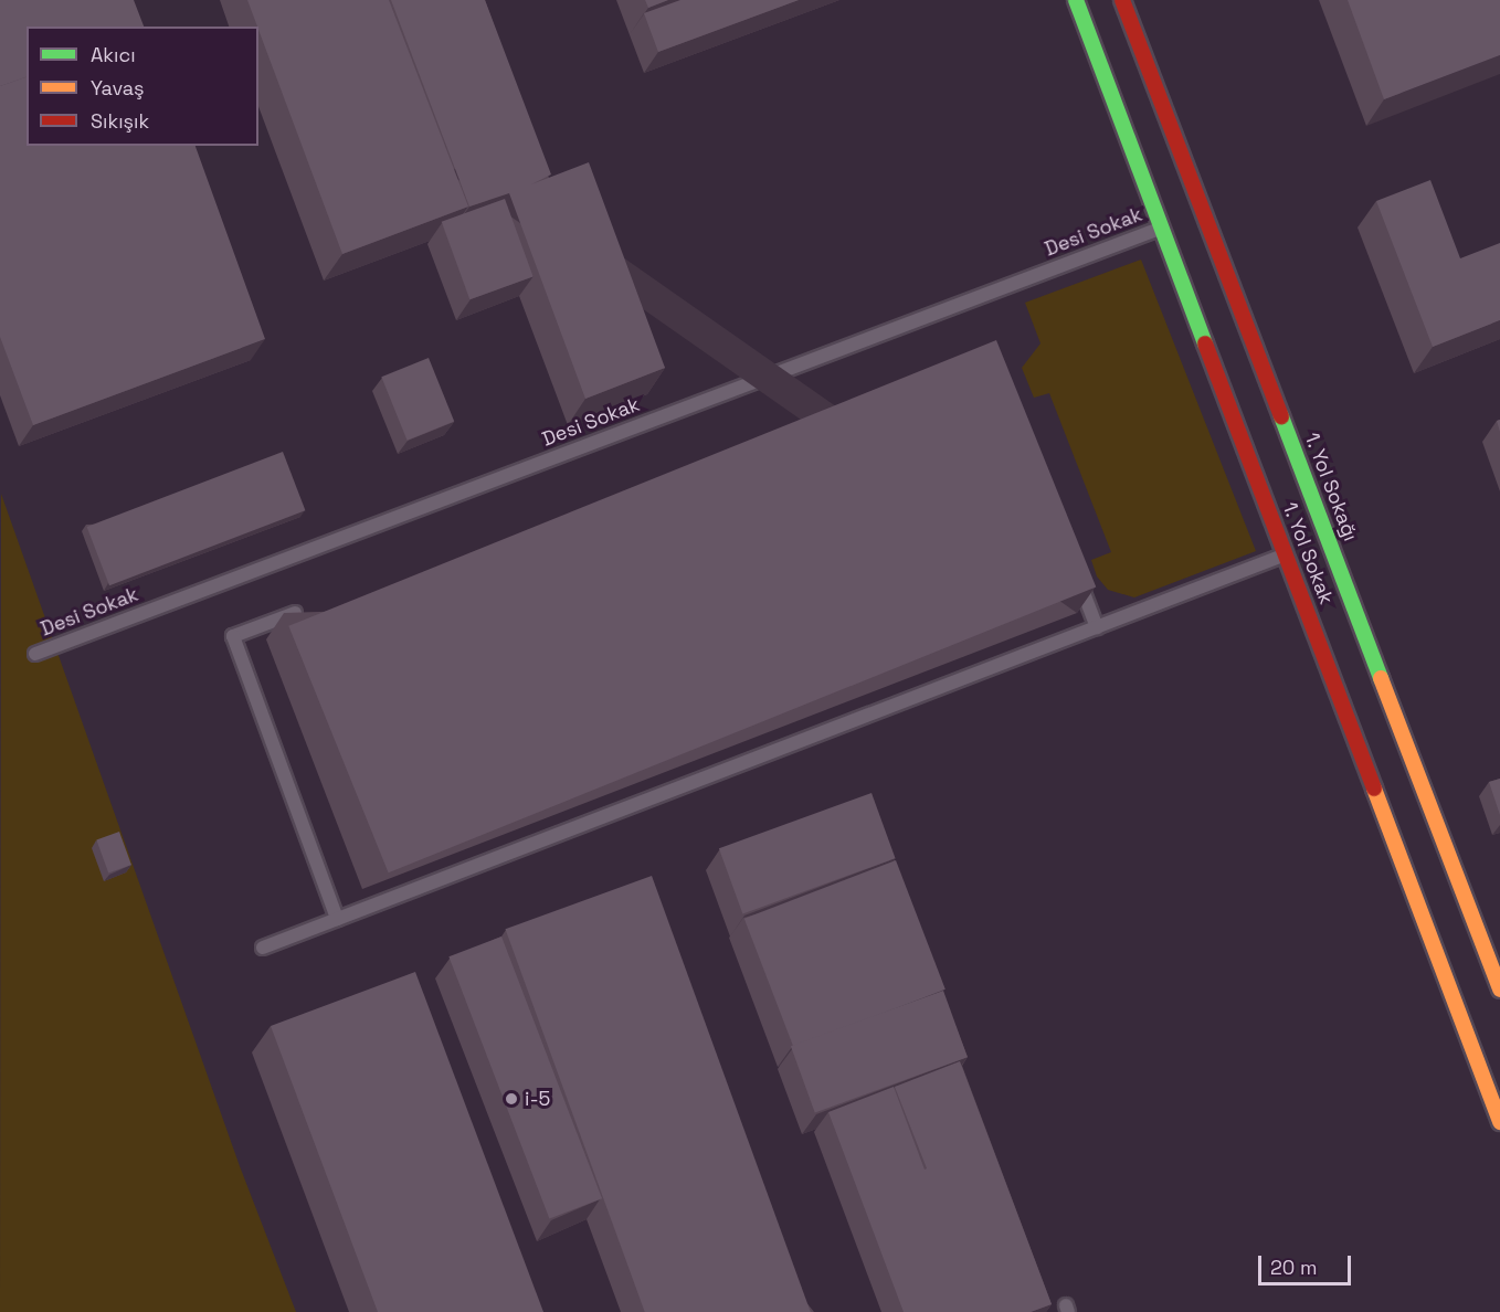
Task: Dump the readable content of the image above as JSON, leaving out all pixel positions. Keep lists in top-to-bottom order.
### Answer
{
  "streets": {
    "street": ["1. Yol Sokağı", "1. Yol Sokak"],
    "lane": ["Desi Sokak"]
  },
  "crossings": [
    ["Desi Sokak", "1. Yol Sokak"]
  ],
  "places": ["i-5"],
  "legend": ["Akıcı", "Yavaş", "Sıkışık"],
  "scale_bar": "20 m"
}
